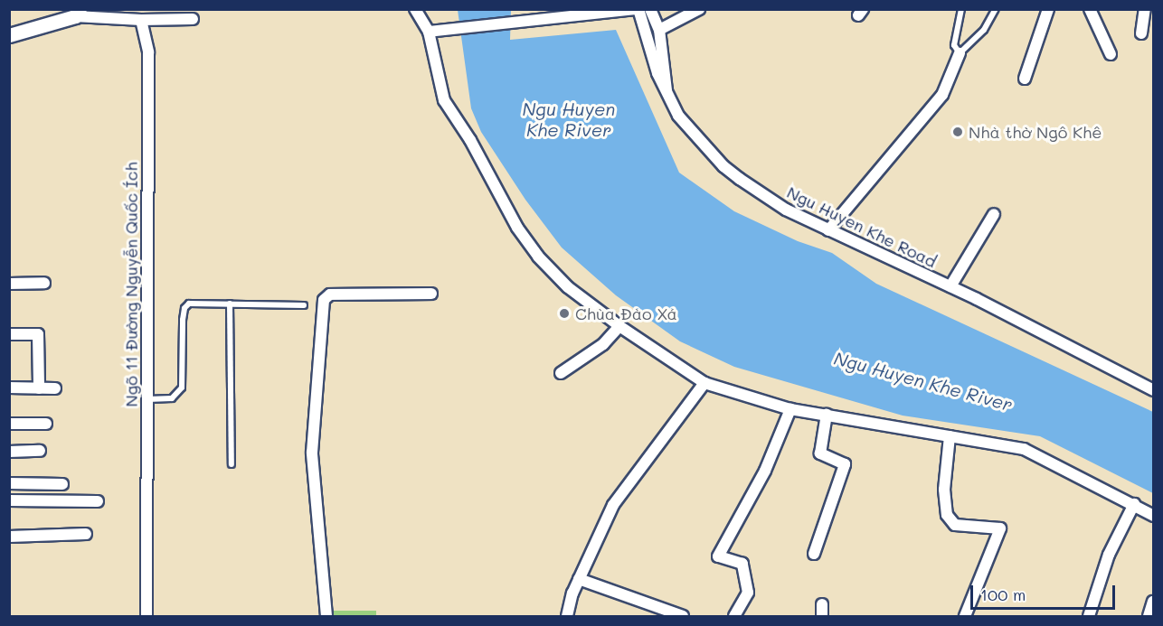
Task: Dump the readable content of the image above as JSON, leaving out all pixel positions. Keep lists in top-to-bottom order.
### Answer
{
  "streets": {
    "street": ["Ngu Huyen Khe Road", "Ngõ 11 Đường Nguyễn Quốc Ích"]
  },
  "water": ["Ngu Huyen Khe River"],
  "places": ["Nhà thờ Ngô Khê", "Chùa Đào Xá"],
  "scale_bar": "100 m"
}
